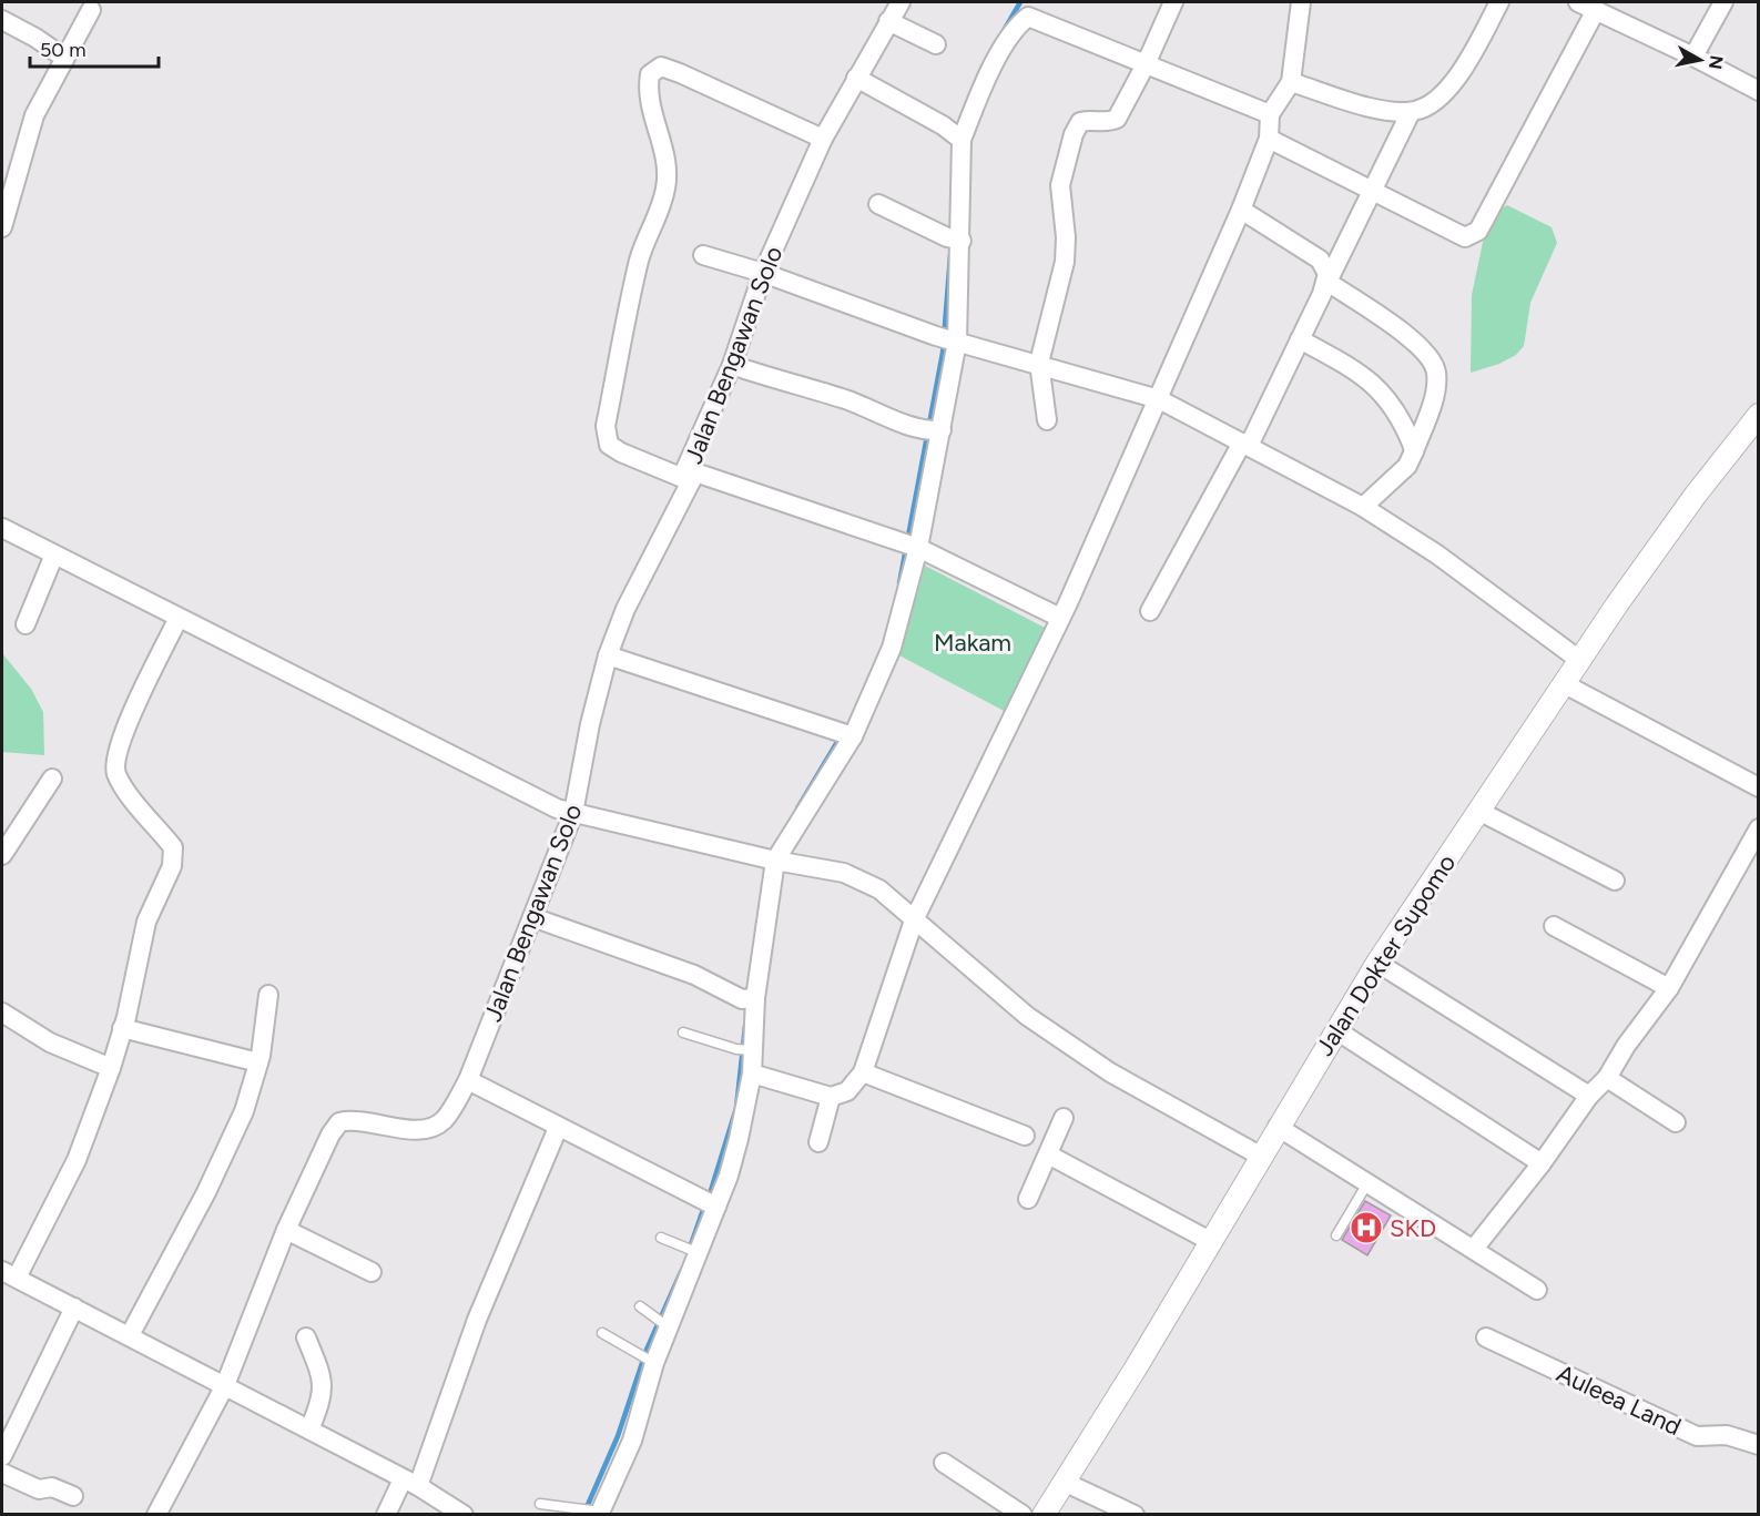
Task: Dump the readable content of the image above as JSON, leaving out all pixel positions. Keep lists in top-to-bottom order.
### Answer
{
  "streets": {
    "street": ["Jalan Bengawan Solo", "Jalan Dokter Supomo", "Auleea Land"]
  },
  "parks": ["Makam"],
  "places": {
    "hospital": ["SKD"]
  },
  "scale_bar": "50 m",
  "north": "right"
}
